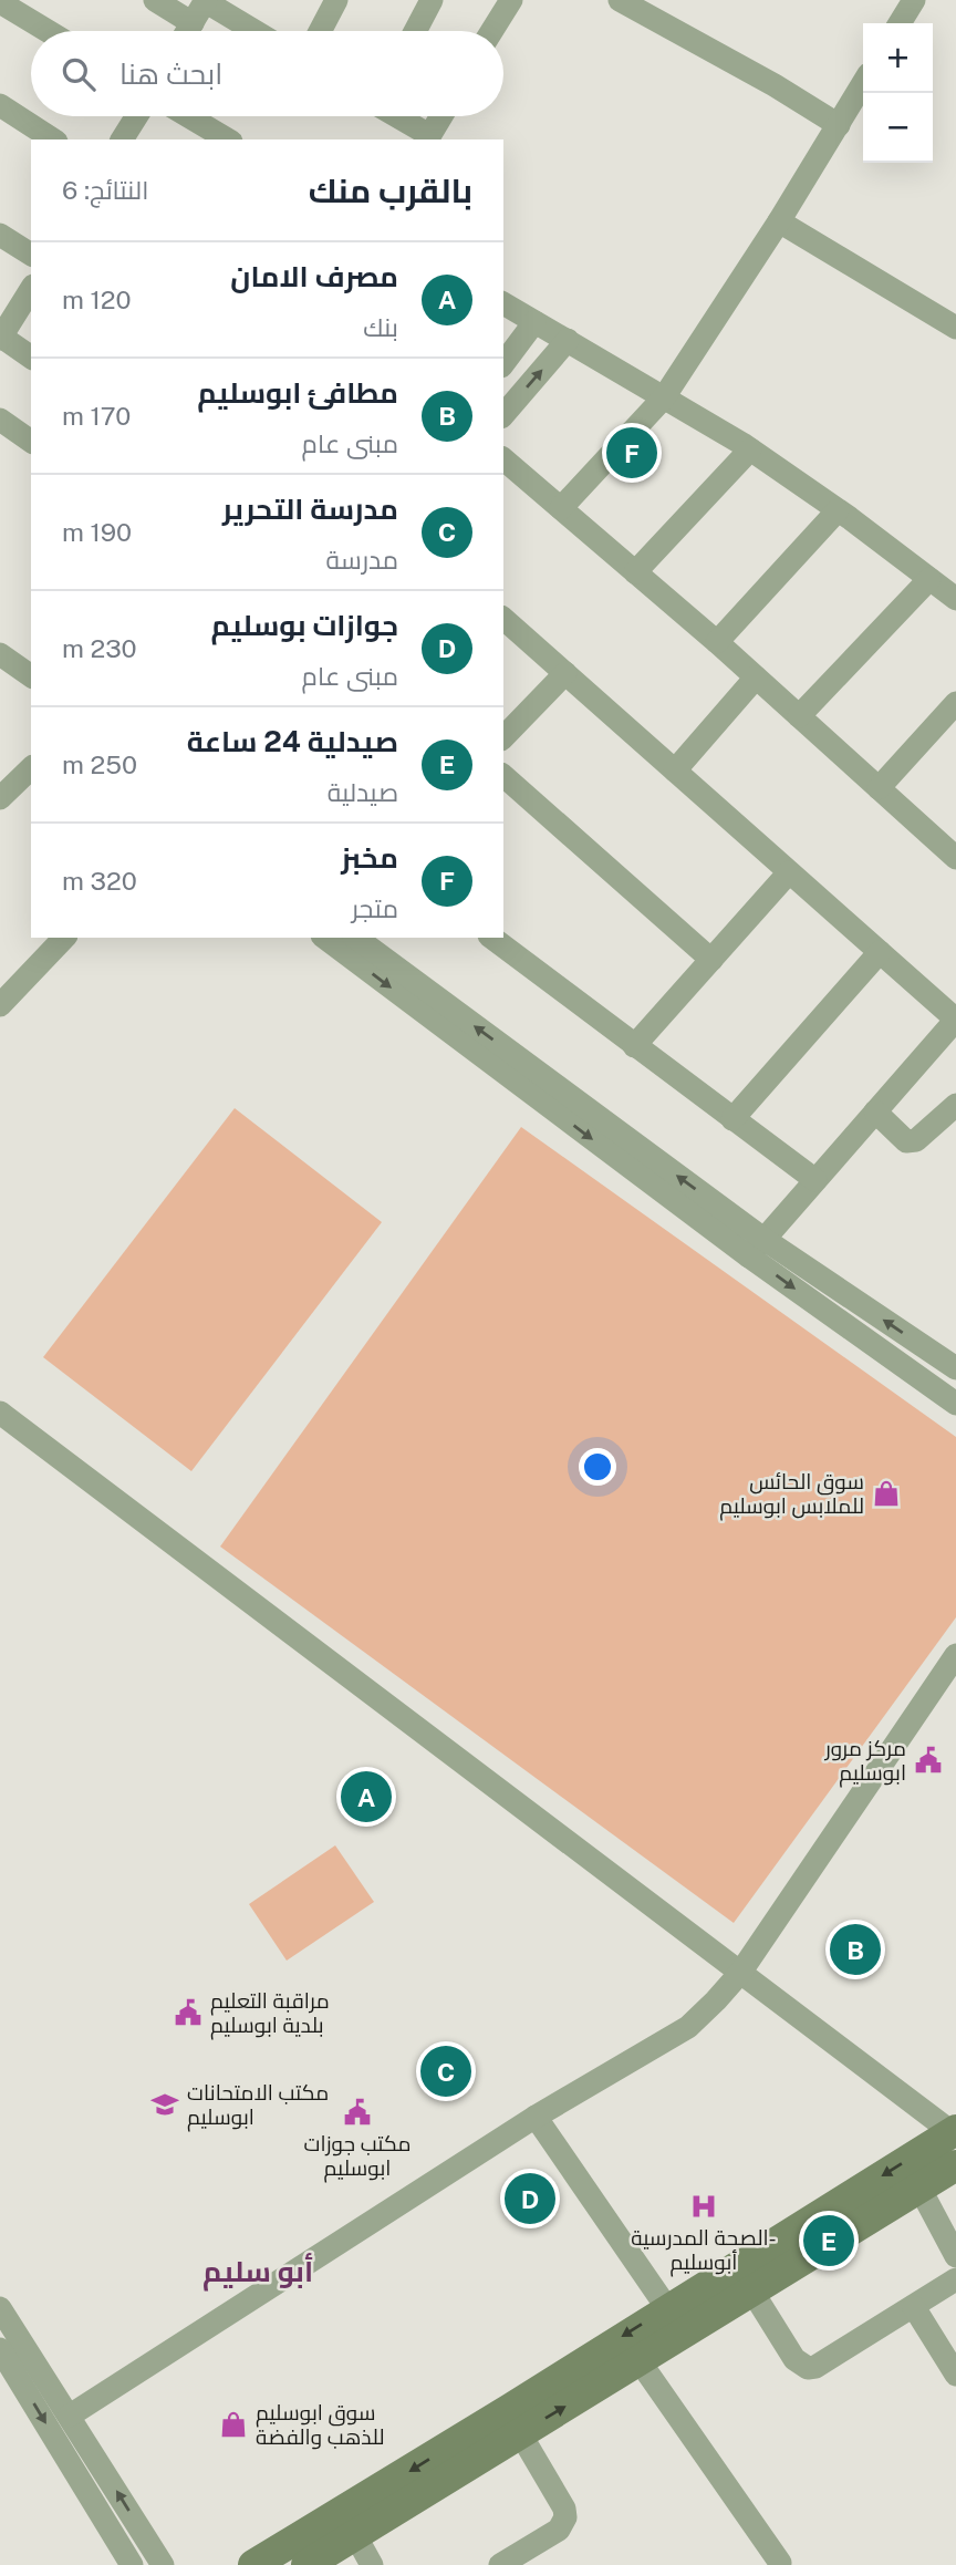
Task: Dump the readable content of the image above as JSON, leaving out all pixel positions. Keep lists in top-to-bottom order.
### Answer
{
  "districts": ["أبو سليم"],
  "places": {
    "shop": ["سوق الحائس للملابس ابوسليم", "سوق ابوسليم للذهب والفضة"],
    "public building": ["مركز مرور ابوسليم", "مراقبة التعليم بلدية ابوسليم", "مكتب جوزات ابوسليم"],
    "school or university": ["مكتب الامتحانات ابوسليم"],
    "hospital": ["الصحة المدرسية- أبوسليم"]
  },
  "page": {
    "map_buttons": ["+", "−"],
    "search": "ابحث هنا",
    "heading": ["بالقرب منك", "النتائج: 6"],
    "list": [
      {
        "mark": "A",
        "name": "مصرف الامان",
        "note": "بنك",
        "value": "120 m"
      },
      {
        "mark": "B",
        "name": "مطافئ ابوسليم",
        "note": "مبنى عام",
        "value": "170 m"
      },
      {
        "mark": "C",
        "name": "مدرسة التحرير",
        "note": "مدرسة",
        "value": "190 m"
      },
      {
        "mark": "D",
        "name": "جوازات بوسليم",
        "note": "مبنى عام",
        "value": "230 m"
      },
      {
        "mark": "E",
        "name": "صيدلية 24 ساعة",
        "note": "صيدلية",
        "value": "250 m"
      },
      {
        "mark": "F",
        "name": "مخبز",
        "note": "متجر",
        "value": "320 m"
      }
    ],
    "pins": [
      "F",
      "A",
      "B",
      "C",
      "D",
      "E"
    ]
  }
}
